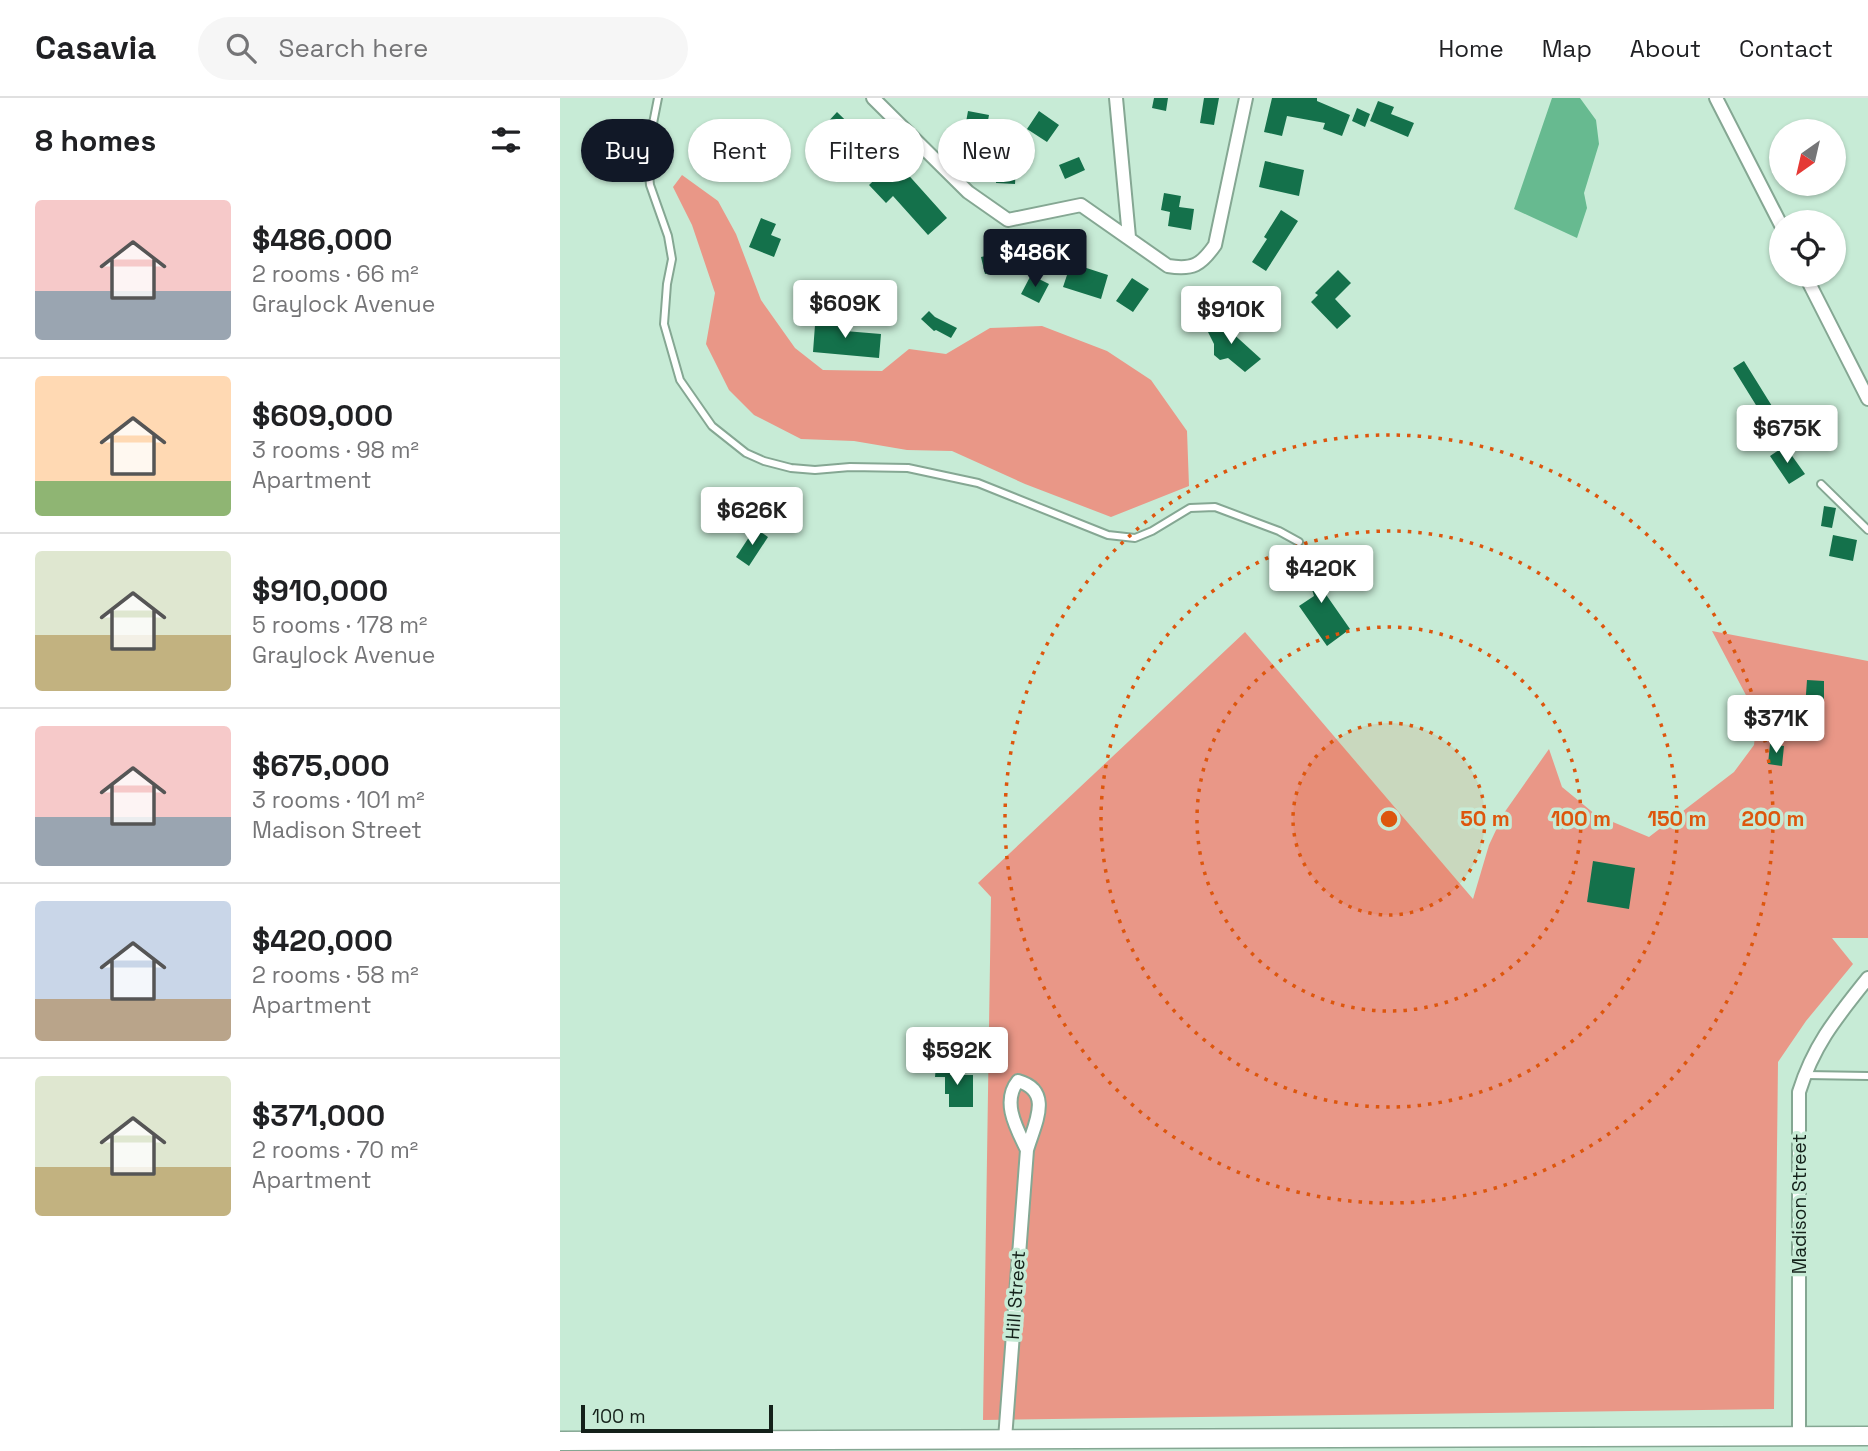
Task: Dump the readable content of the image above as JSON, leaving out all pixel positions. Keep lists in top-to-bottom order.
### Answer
{
  "streets": {
    "street": ["Madison Street", "Hill Street"]
  },
  "scale_bar": "100 m",
  "north": "bottom left",
  "page": {
    "header": "Casavia",
    "search": "Search here",
    "nav": [
      "Home",
      "Map",
      "About",
      "Contact"
    ],
    "heading": "8 homes",
    "chip": [
      "Buy",
      "Rent",
      "Filters",
      "New"
    ],
    "list": [
      {
        "name": "$486,000",
        "note": "2 rooms · 66 m² · Graylock Avenue"
      },
      {
        "name": "$609,000",
        "note": "3 rooms · 98 m² · Apartment"
      },
      {
        "name": "$910,000",
        "note": "5 rooms · 178 m² · Graylock Avenue"
      },
      {
        "name": "$675,000",
        "note": "3 rooms · 101 m² · Madison Street"
      },
      {
        "name": "$420,000",
        "note": "2 rooms · 58 m² · Apartment"
      },
      {
        "name": "$371,000",
        "note": "2 rooms · 70 m² · Apartment"
      }
    ],
    "price": [
      "$486K",
      "$609K",
      "$910K",
      "$675K",
      "$626K",
      "$420K",
      "$371K",
      "$592K"
    ],
    "scale": "100 m"
  },
  "rings": [
    "50 m",
    "100 m",
    "150 m",
    "200 m"
  ]
}
